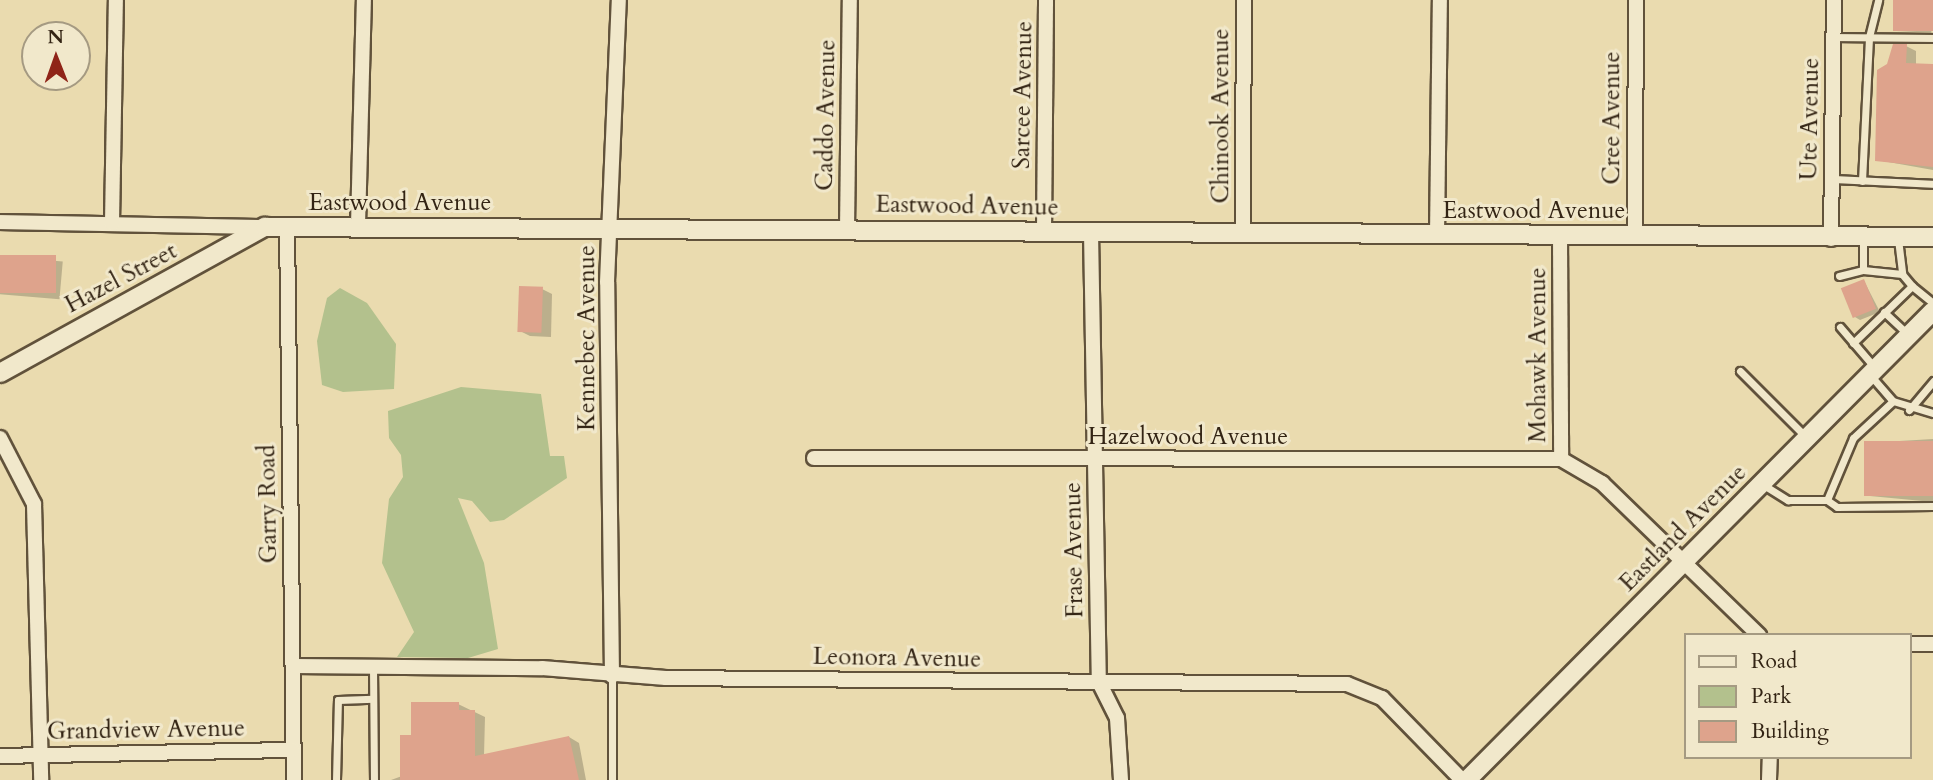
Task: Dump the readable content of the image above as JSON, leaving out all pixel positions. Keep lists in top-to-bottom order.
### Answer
{
  "streets": {
    "street": [
      "Sarcee Avenue",
      "Caddo Avenue",
      "Chinook Avenue",
      "Cree Avenue",
      "Ute Avenue",
      "Eastwood Avenue",
      "Hazel Street",
      "Kennebec Avenue",
      "Mohawk Avenue",
      "Hazelwood Avenue",
      "Garry Road",
      "Eastland Avenue",
      "Frase Avenue",
      "Leonora Avenue",
      "Grandview Avenue"
    ]
  },
  "crossings": [
    ["Sarcee Avenue", "Eastwood Avenue"],
    ["Caddo Avenue", "Eastwood Avenue"],
    ["Chinook Avenue", "Eastwood Avenue"],
    ["Cree Avenue", "Eastwood Avenue"],
    ["Ute Avenue", "Eastwood Avenue"],
    ["Eastwood Avenue", "Hazel Street"],
    ["Eastwood Avenue", "Kennebec Avenue"],
    ["Eastwood Avenue", "Mohawk Avenue"],
    ["Eastwood Avenue", "Garry Road"],
    ["Eastwood Avenue", "Frase Avenue"],
    ["Kennebec Avenue", "Leonora Avenue"],
    ["Mohawk Avenue", "Hazelwood Avenue"],
    ["Mohawk Avenue", "Eastland Avenue"],
    ["Hazelwood Avenue", "Frase Avenue"],
    ["Garry Road", "Leonora Avenue"],
    ["Garry Road", "Grandview Avenue"],
    ["Eastland Avenue", "Leonora Avenue"],
    ["Frase Avenue", "Leonora Avenue"]
  ],
  "legend": ["Road", "Park", "Building"],
  "north": "top"
}
